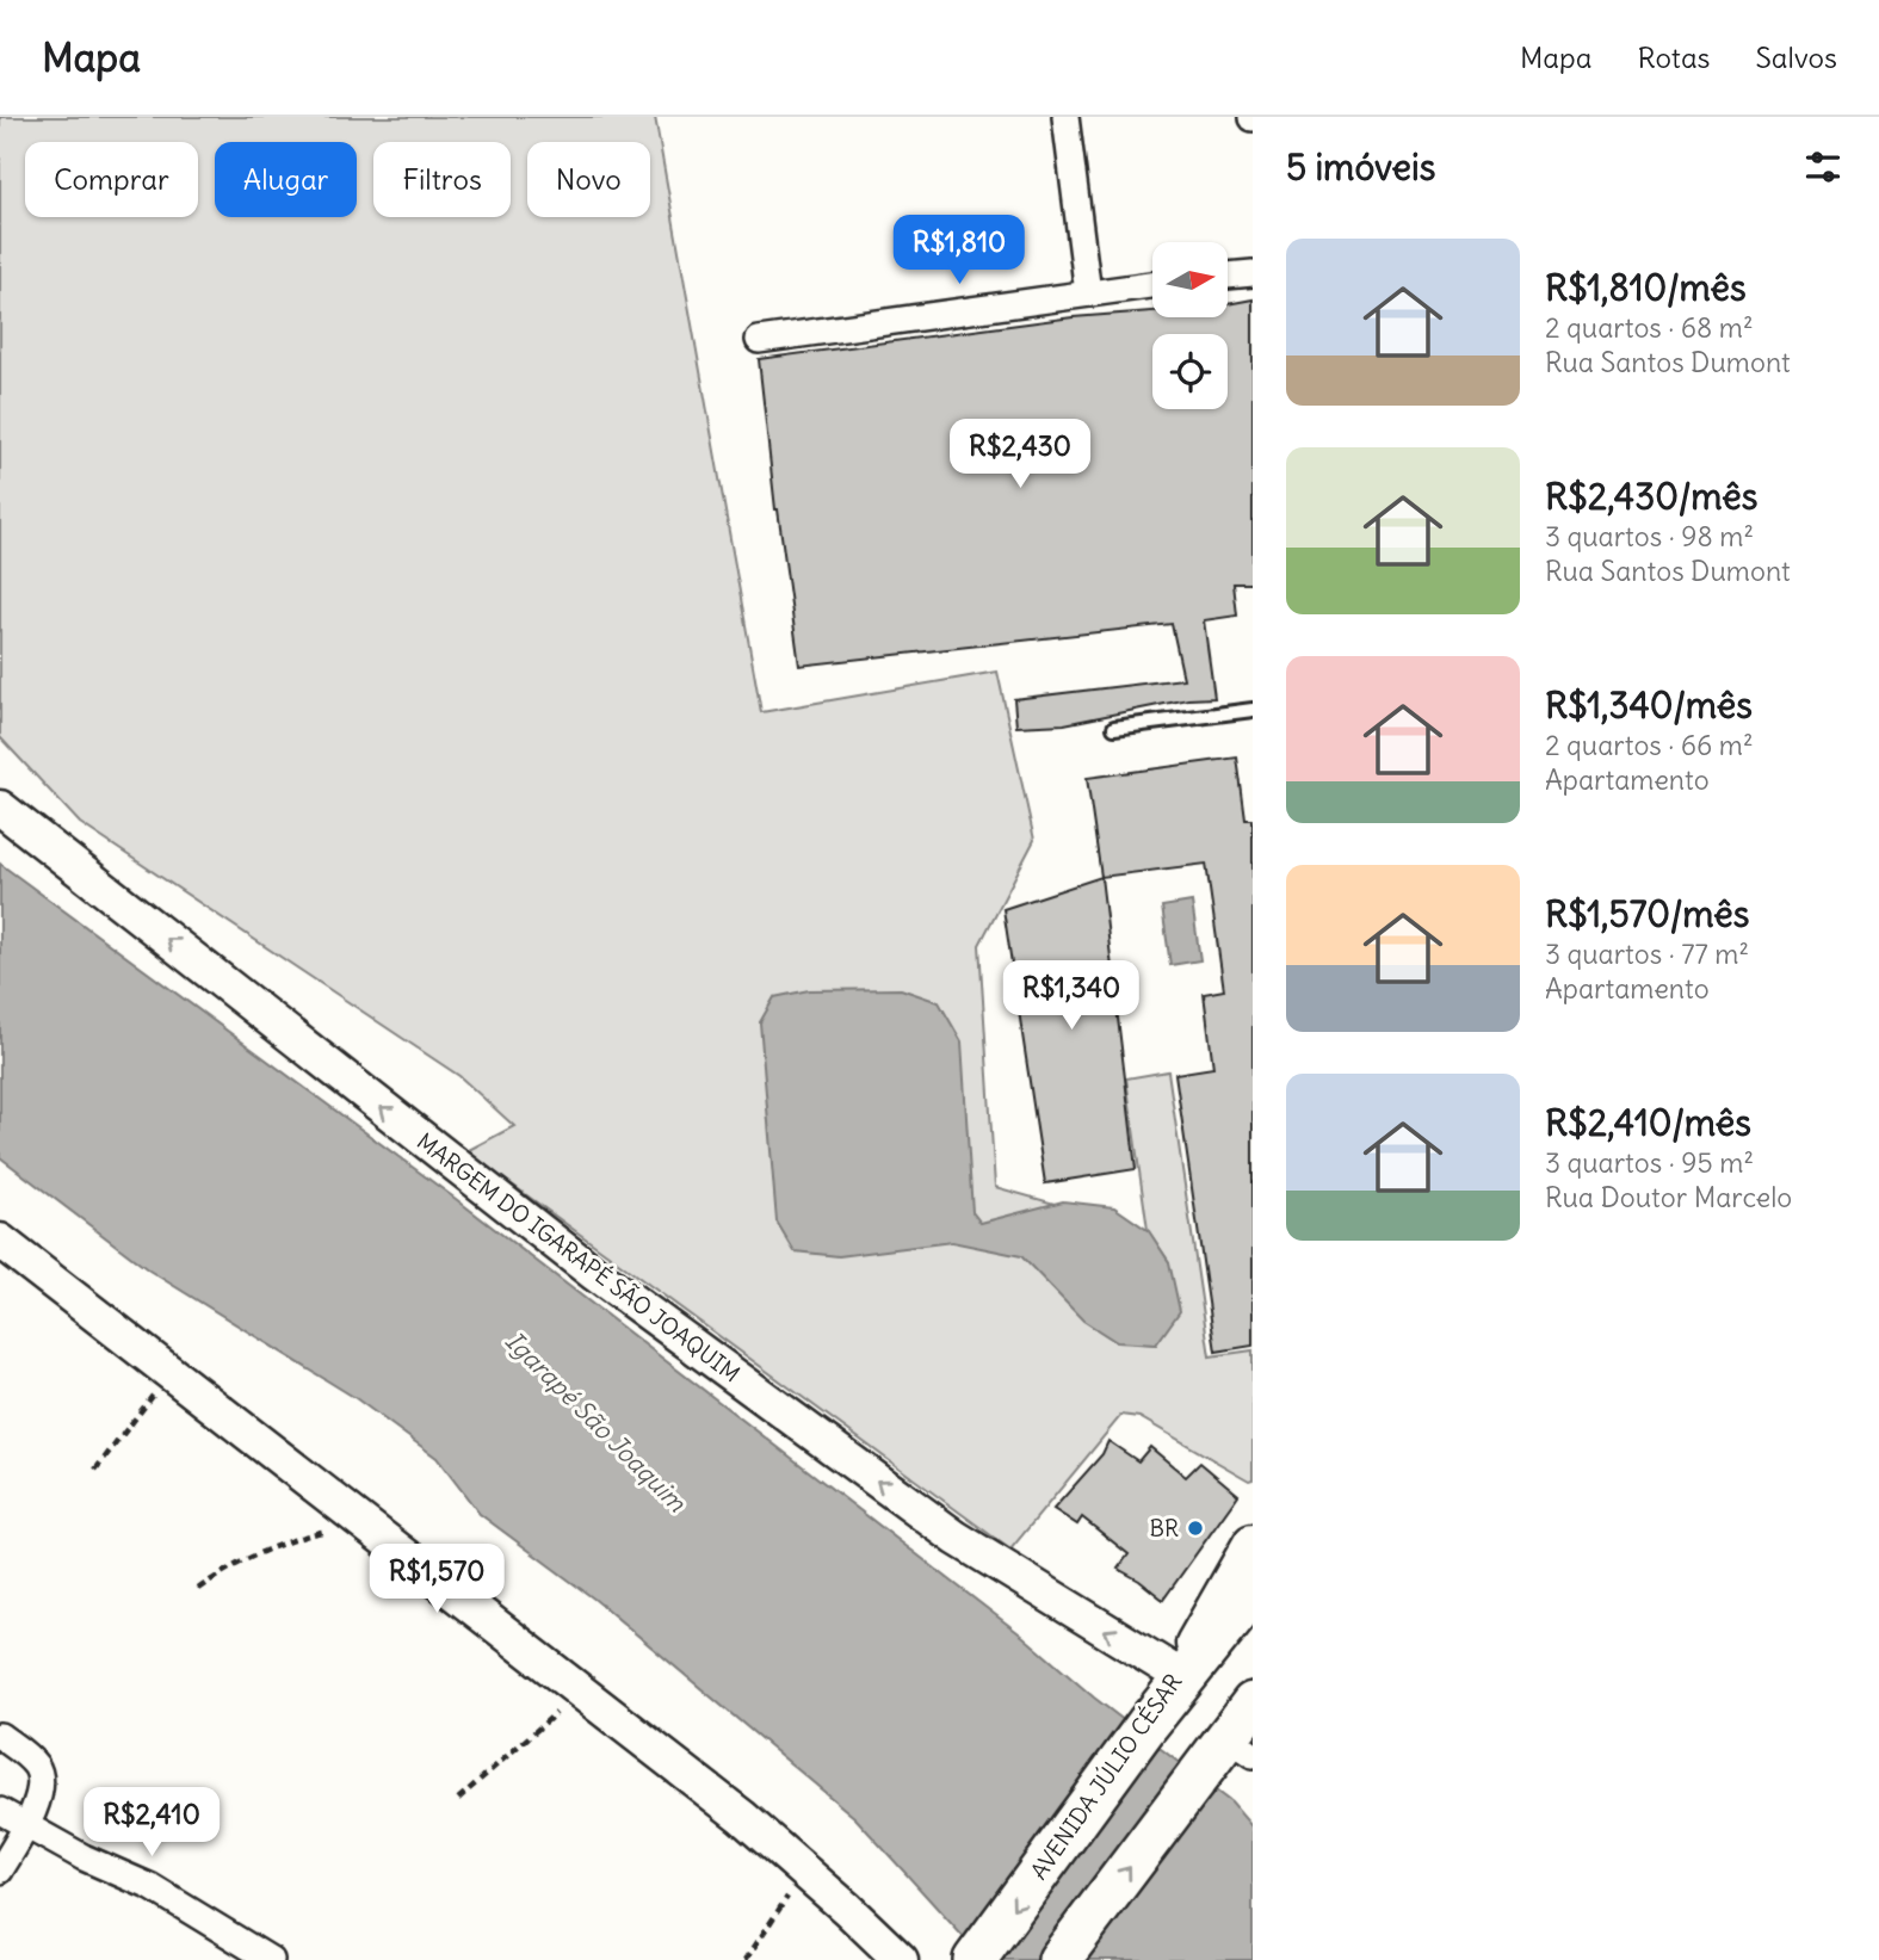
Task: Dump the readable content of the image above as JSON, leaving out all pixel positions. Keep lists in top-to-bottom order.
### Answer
{
  "streets": {
    "main road": ["AVENIDA JÚLIO CÉSAR"],
    "street": ["MARGEM DO IGARAPÉ SÃO JOAQUIM"]
  },
  "crossings": [
    ["MARGEM DO IGARAPÉ SÃO JOAQUIM", "AVENIDA JÚLIO CÉSAR"]
  ],
  "one_way": ["MARGEM DO IGARAPÉ SÃO JOAQUIM"],
  "water": ["Igarapé São Joaquim"],
  "places": ["BR"],
  "north": "right",
  "page": {
    "header": "Mapa",
    "nav": ["Mapa", "Rotas", "Salvos"],
    "heading": "5 imóveis",
    "chip": [
      "Comprar",
      "Alugar",
      "Filtros",
      "Novo"
    ],
    "price": [
      "R$1,810",
      "R$2,430",
      "R$1,340",
      "R$1,570",
      "R$2,410"
    ],
    "list": [
      {
        "name": "R$1,810/mês",
        "note": "2 quartos · 68 m² · Rua Santos Dumont"
      },
      {
        "name": "R$2,430/mês",
        "note": "3 quartos · 98 m² · Rua Santos Dumont"
      },
      {
        "name": "R$1,340/mês",
        "note": "2 quartos · 66 m² · Apartamento"
      },
      {
        "name": "R$1,570/mês",
        "note": "3 quartos · 77 m² · Apartamento"
      },
      {
        "name": "R$2,410/mês",
        "note": "3 quartos · 95 m² · Rua Doutor Marcelo"
      }
    ]
  }
}
